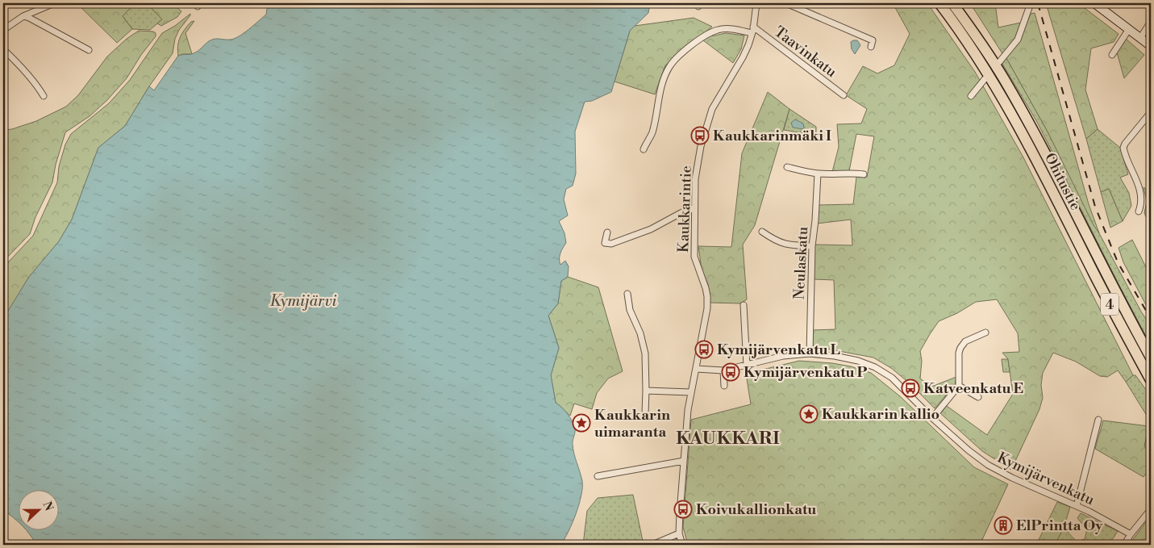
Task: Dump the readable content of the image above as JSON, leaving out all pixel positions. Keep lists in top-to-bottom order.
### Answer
{
  "streets": {
    "highway": ["Ohitustie", "4"],
    "street": [
      "Taavinkatu",
      "Kaukkarintie",
      "Neulaskatu",
      "Kymijärvenkatu"
    ]
  },
  "crossings": [
    ["Taavinkatu", "Kaukkarintie"],
    ["Kaukkarintie", "Kymijärvenkatu"],
    ["Neulaskatu", "Kymijärvenkatu"]
  ],
  "districts": ["KAUKKARI"],
  "water": ["Kymijärvi"],
  "places": {
    "bus stop": [
      "Kaukkarinmäki I",
      "Kymijärvenkatu L",
      "Kymijärvenkatu P",
      "Katveenkatu E",
      "Koivukallionkatu"
    ],
    "place": ["Kaukkarin kallio", "Kaukkarin uimaranta"],
    "building": ["ElPrintta Oy"]
  },
  "north": "right"
}
